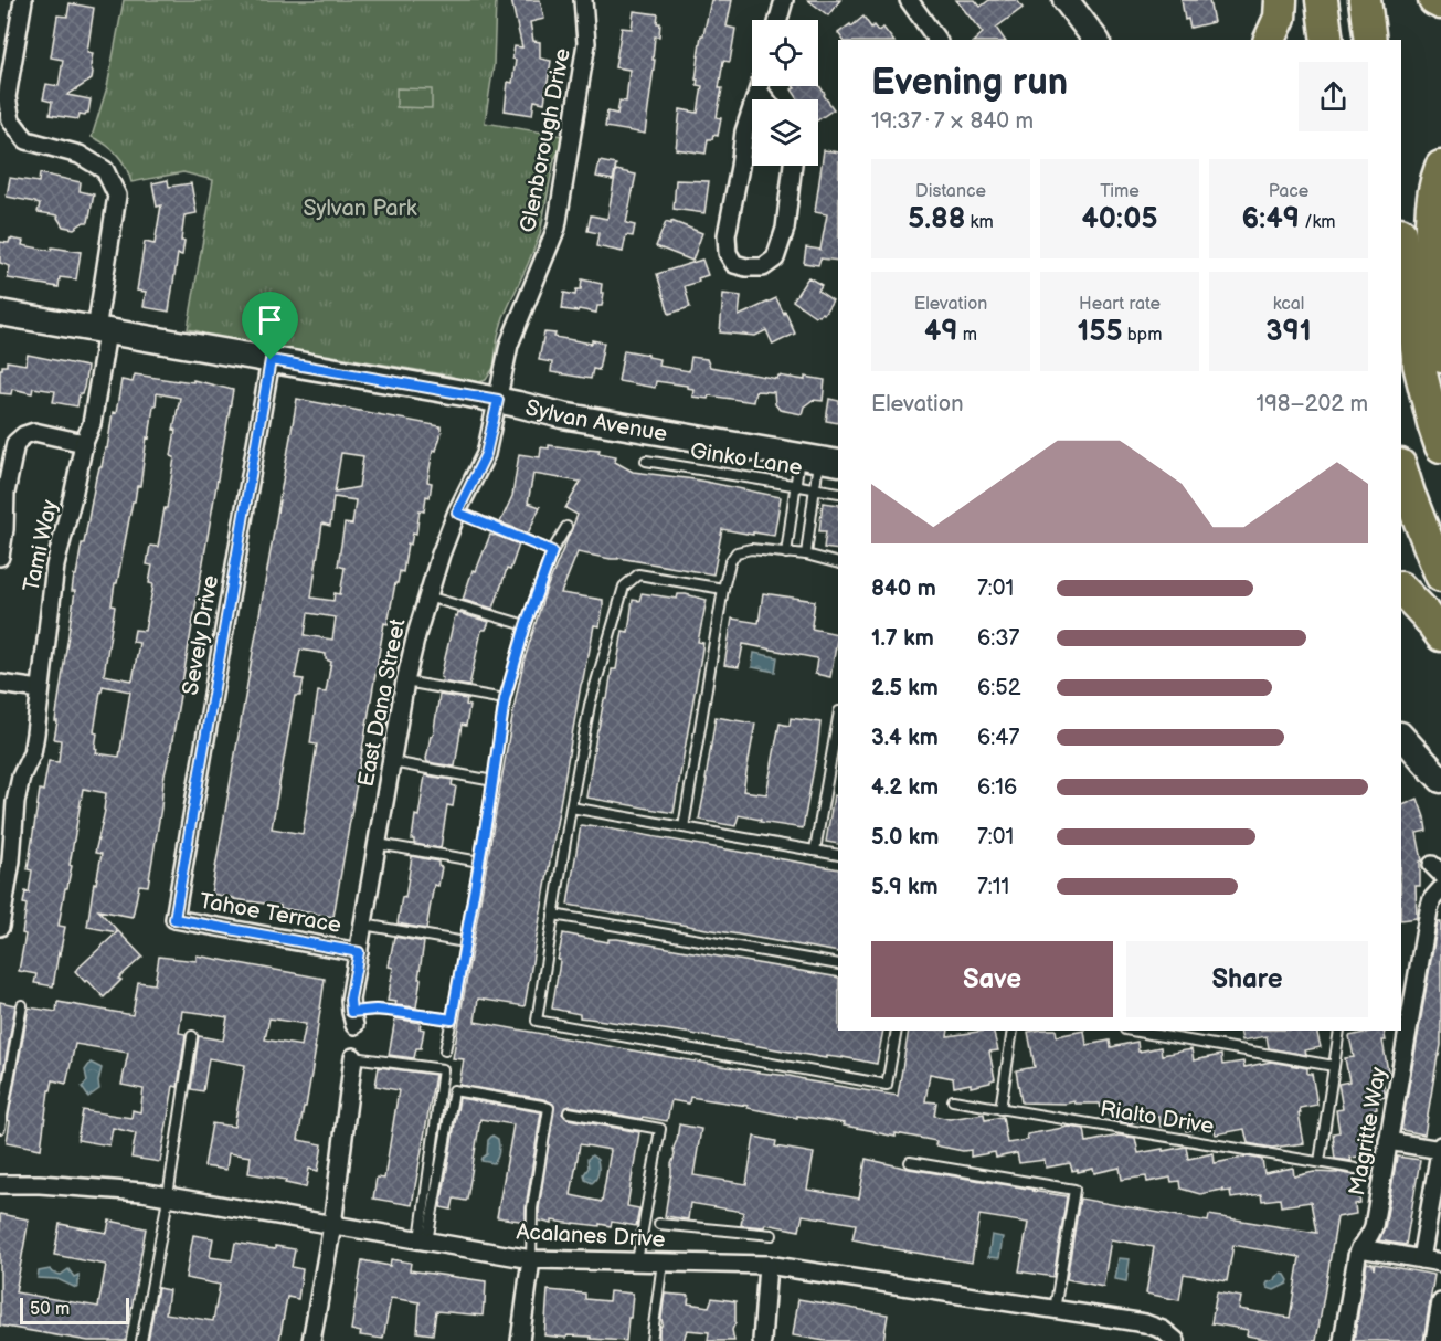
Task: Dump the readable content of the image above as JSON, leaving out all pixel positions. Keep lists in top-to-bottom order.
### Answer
{
  "streets": {
    "street": [
      "Glenborough Drive",
      "Sylvan Avenue",
      "Tami Way",
      "Sevely Drive",
      "East Dana Street",
      "Tahoe Terrace",
      "Magritte Way",
      "Acalanes Drive"
    ],
    "lane": ["Ginko Lane", "Rialto Drive"]
  },
  "crossings": [
    ["Glenborough Drive", "Sylvan Avenue"],
    ["Glenborough Drive", "East Dana Street"],
    ["Sylvan Avenue", "Tami Way"],
    ["Sylvan Avenue", "Sevely Drive"],
    ["Sylvan Avenue", "East Dana Street"],
    ["Sevely Drive", "Tahoe Terrace"],
    ["East Dana Street", "Tahoe Terrace"]
  ],
  "parks": ["Sylvan Park"],
  "scale_bar": "50 m",
  "page": {
    "heading": ["Evening run", "19:37 · 7 × 840 m"],
    "stats": [
      ["Distance", "5.88 km"],
      ["Time", "40:05"],
      ["Pace", "6:49 /km"],
      ["Elevation", "49 m"],
      ["Heart rate", "155 bpm"],
      ["kcal", "391"]
    ],
    "chart": ["Elevation", "198–202 m"],
    "list": [
      {
        "name": "840 m",
        "note": "7:01"
      },
      {
        "name": "1.7 km",
        "note": "6:37"
      },
      {
        "name": "2.5 km",
        "note": "6:52"
      },
      {
        "name": "3.4 km",
        "note": "6:47"
      },
      {
        "name": "4.2 km",
        "note": "6:16"
      },
      {
        "name": "5.0 km",
        "note": "7:01"
      },
      {
        "name": "5.9 km",
        "note": "7:11"
      }
    ],
    "buttons": ["Save", "Share"],
    "scale": "50 m"
  }
}
